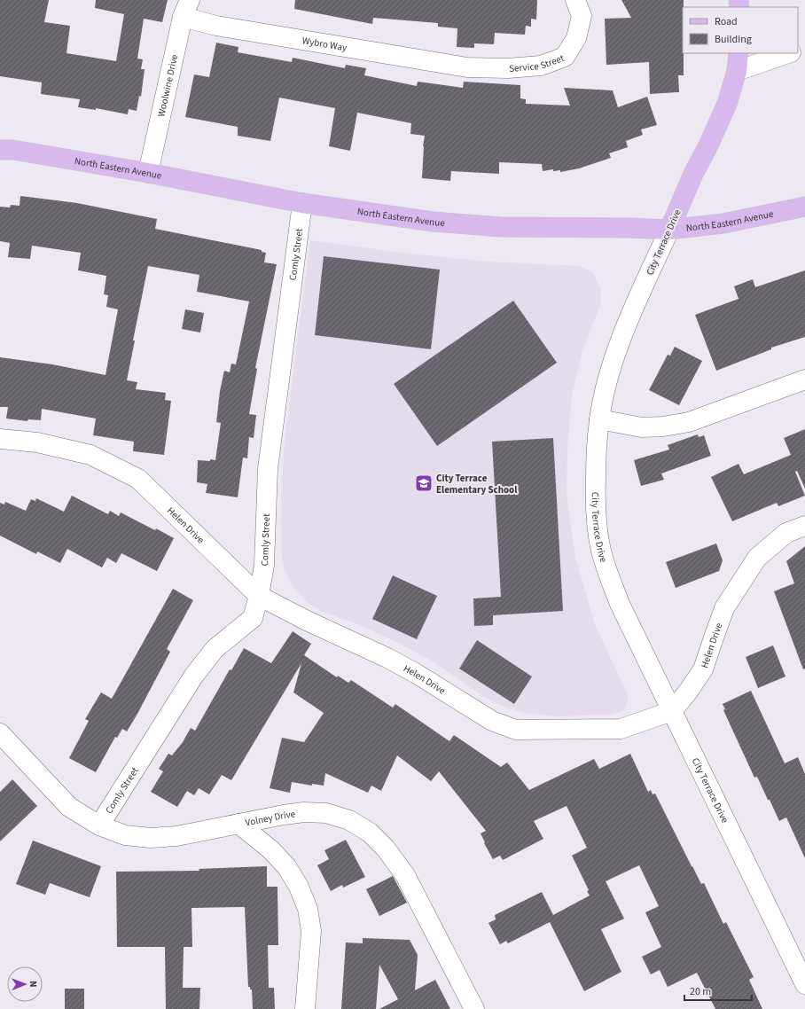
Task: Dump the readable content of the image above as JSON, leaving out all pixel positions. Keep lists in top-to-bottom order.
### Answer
{
  "streets": {
    "main road": ["North Eastern Avenue", "City Terrace Drive"],
    "street": [
      "Wybro Way",
      "Service Street",
      "Woolwine Drive",
      "Comly Street",
      "Helen Drive",
      "Volney Drive"
    ]
  },
  "crossings": [
    ["Wybro Way", "Service Street"],
    ["Wybro Way", "Woolwine Drive"],
    ["Woolwine Drive", "North Eastern Avenue"],
    ["North Eastern Avenue", "City Terrace Drive"],
    ["North Eastern Avenue", "Comly Street"],
    ["City Terrace Drive", "Helen Drive"],
    ["Comly Street", "Helen Drive"],
    ["Comly Street", "Volney Drive"]
  ],
  "places": {
    "school or university": ["City Terrace Elementary School"]
  },
  "legend": ["Road", "Building"],
  "scale_bar": "20 m",
  "north": "right"
}
